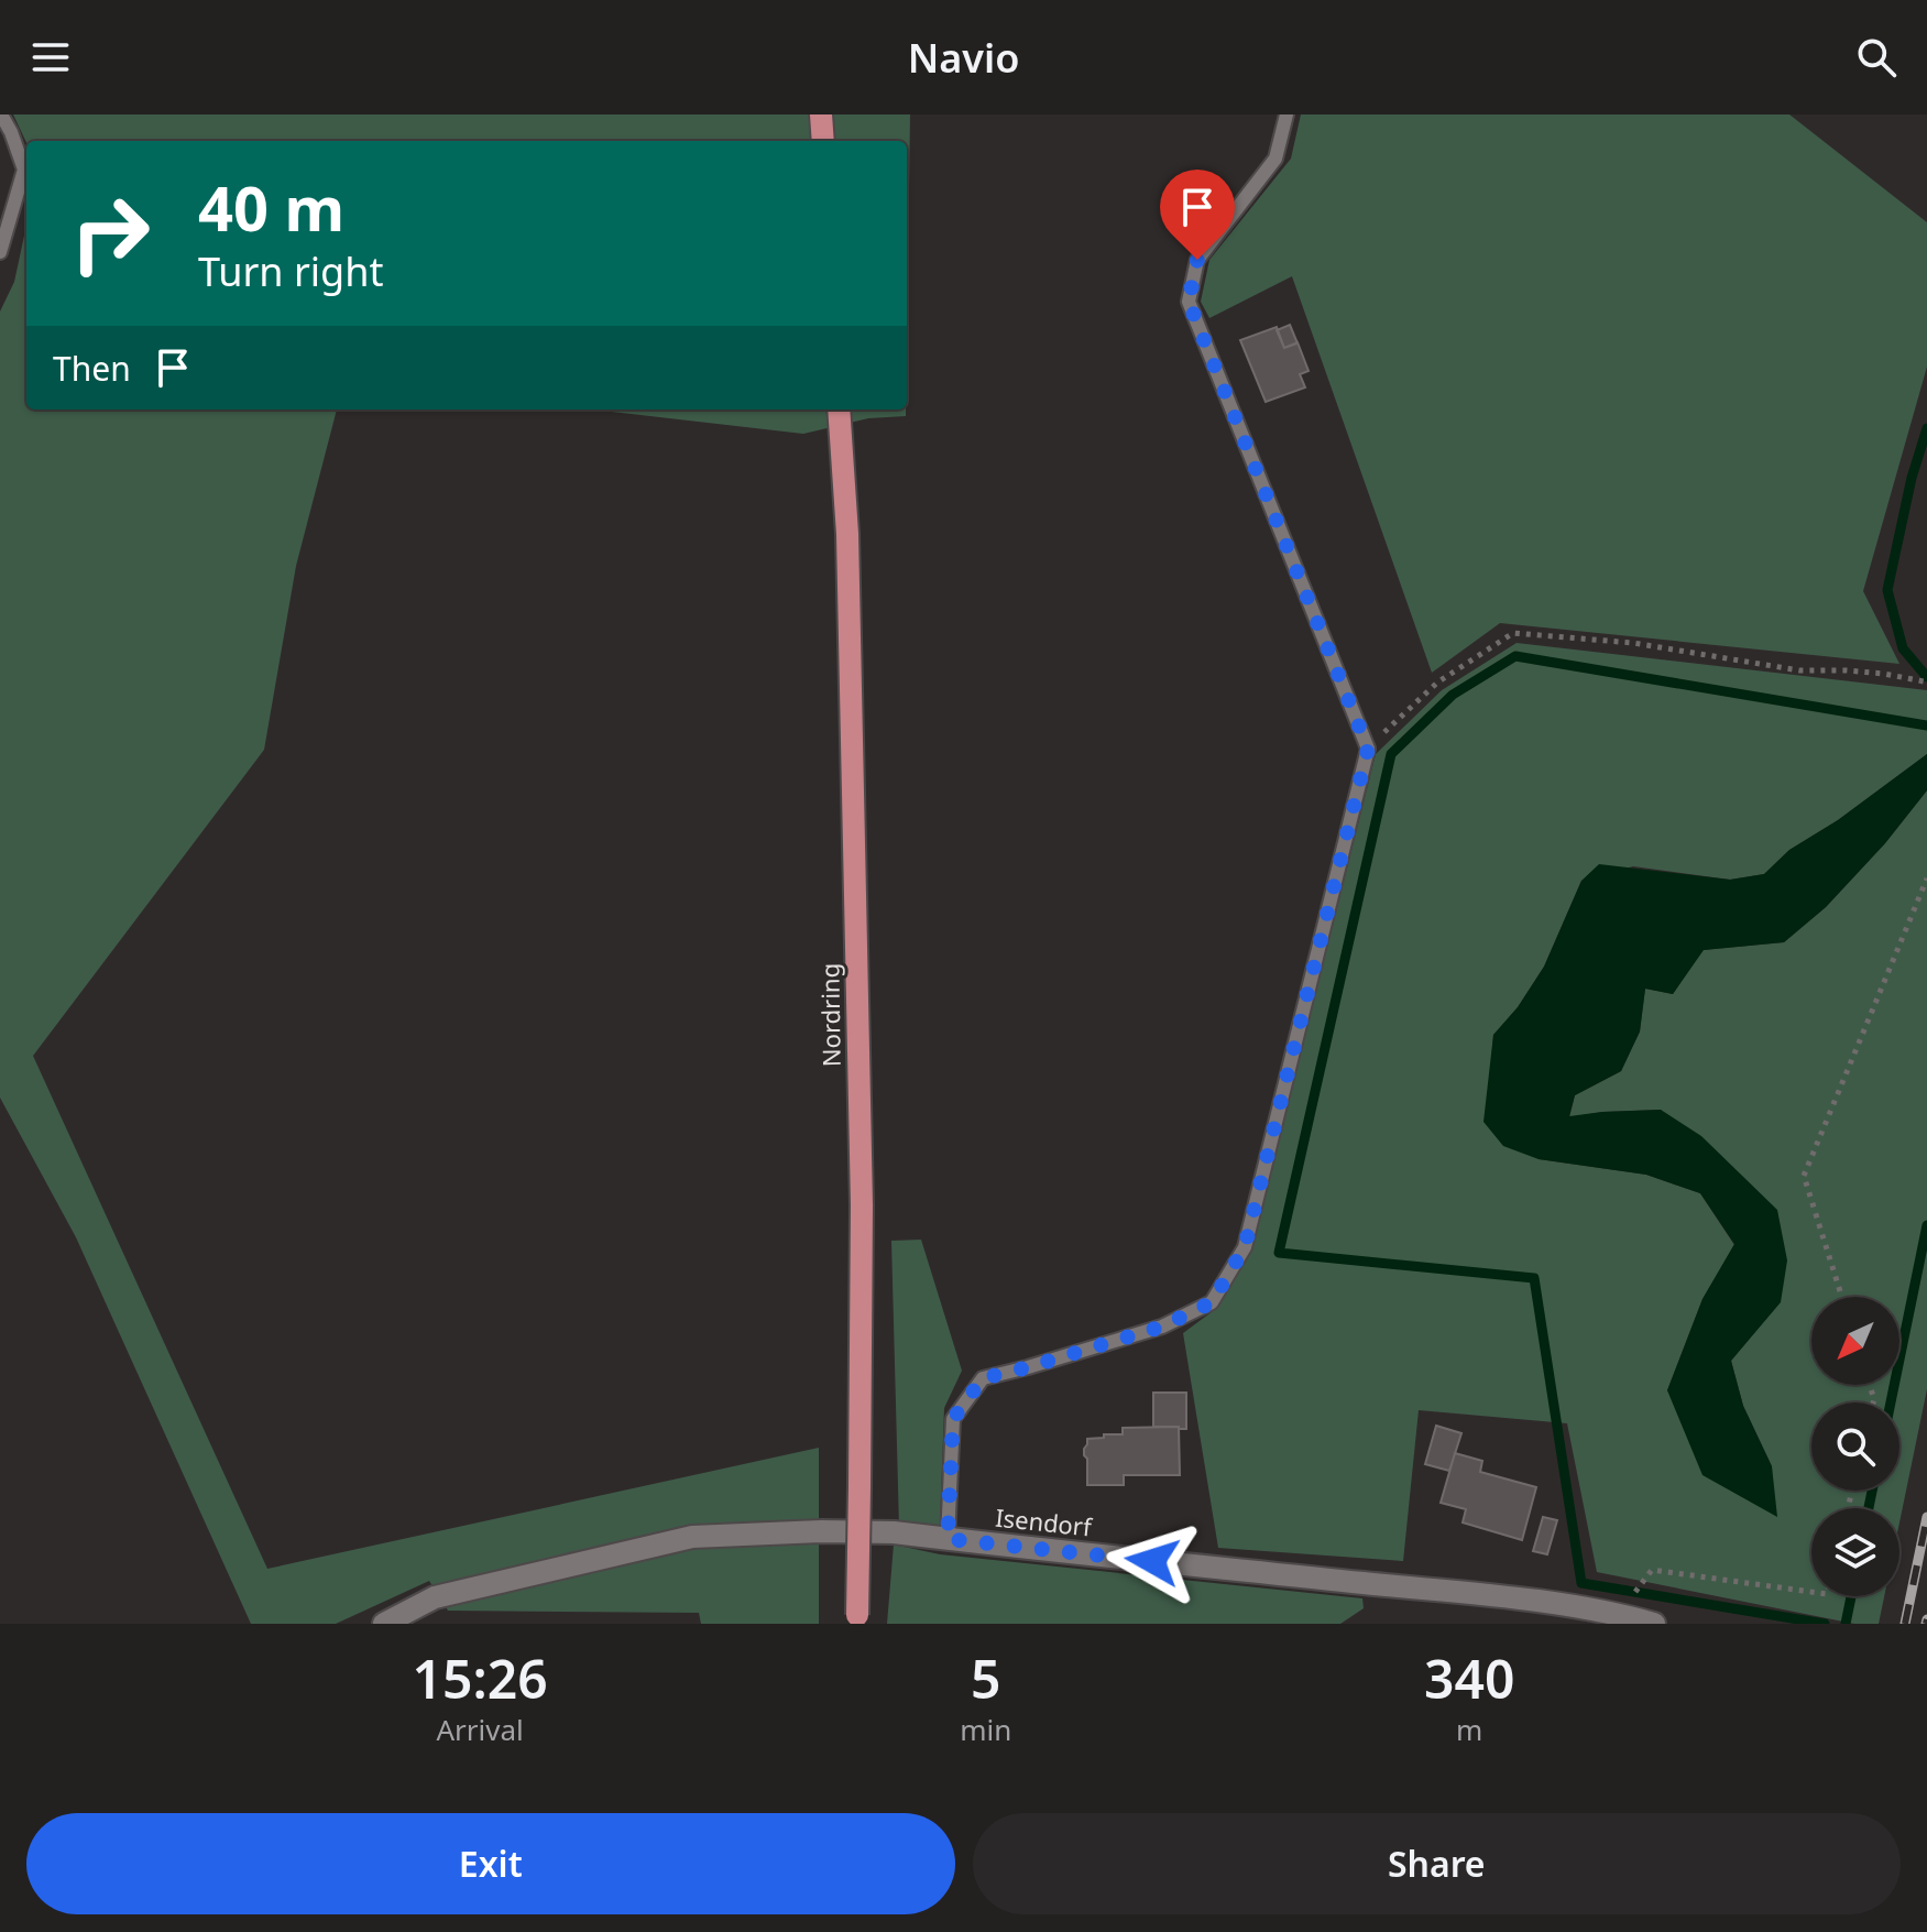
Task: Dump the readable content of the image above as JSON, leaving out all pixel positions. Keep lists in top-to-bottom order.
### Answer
{
  "streets": {
    "main road": ["Nordring"],
    "street": ["Isendorf"]
  },
  "north": "bottom left",
  "page": {
    "header": "Navio",
    "turn": ["40 m", "Turn right"],
    "then": "Then",
    "eta": [
      "15:26",
      "Arrival",
      "5",
      "min",
      "340",
      "m"
    ],
    "buttons": ["Exit", "Share"]
  }
}
